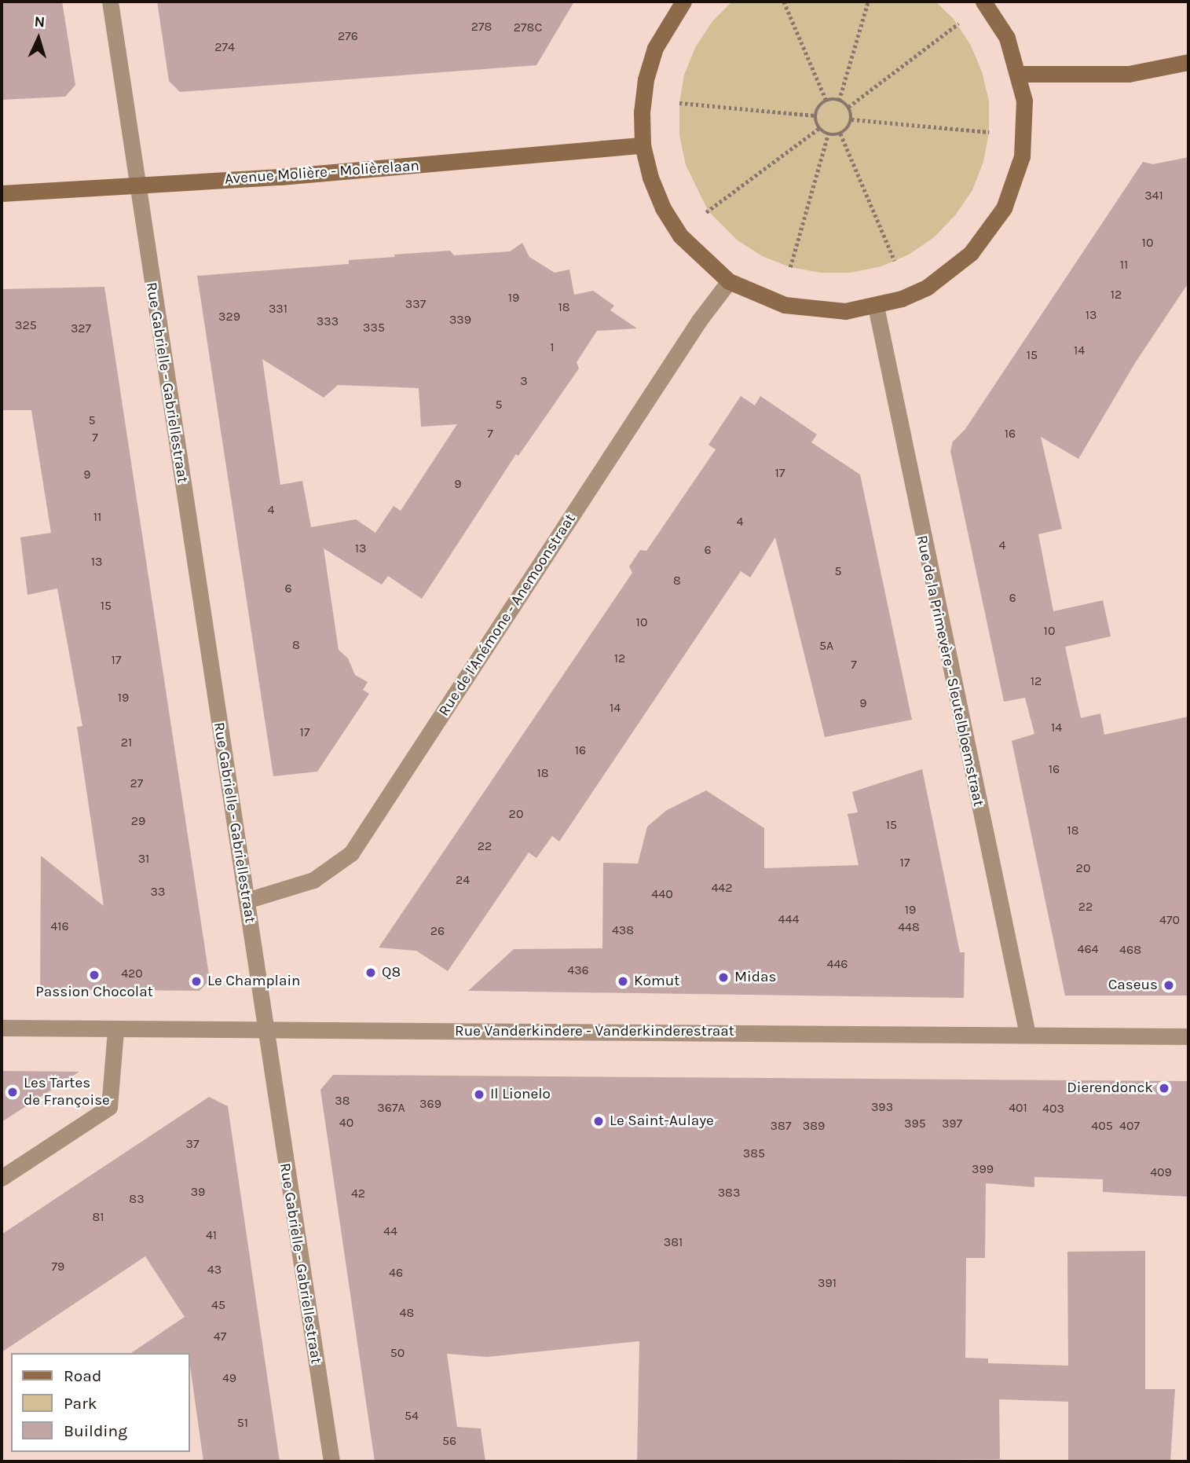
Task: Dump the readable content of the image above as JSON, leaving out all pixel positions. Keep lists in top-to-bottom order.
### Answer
{
  "streets": {
    "street": [
      "Avenue Molière - Molièrelaan",
      "Rue Gabrielle - Gabriellestraat",
      "Rue de l'Anémone - Anemoonstraat",
      "Rue de la Primevère - Sleutelbloemstraat",
      "Rue Vanderkindere - Vanderkinderestraat"
    ]
  },
  "crossings": [
    ["Avenue Molière - Molièrelaan", "Rue Gabrielle - Gabriellestraat"],
    ["Rue Gabrielle - Gabriellestraat", "Rue de l'Anémone - Anemoonstraat"],
    ["Rue Gabrielle - Gabriellestraat", "Rue Vanderkindere - Vanderkinderestraat"],
    ["Rue de la Primevère - Sleutelbloemstraat", "Rue Vanderkindere - Vanderkinderestraat"]
  ],
  "places": [
    "Q8",
    "Passion Chocolat",
    "Midas",
    "Le Champlain",
    "Komut",
    "Caseus",
    "Dierendonck",
    "Les Tartes de Françoise",
    "Il Lionelo",
    "Le Saint-Aulaye"
  ],
  "house_numbers": [
    "278",
    "278C",
    "276",
    "274",
    "341",
    "10",
    "11",
    "12",
    "19",
    "337",
    "18",
    "331",
    "13",
    "329",
    "339",
    "333",
    "325",
    "335",
    "327",
    "1",
    "14",
    "15",
    "3",
    "5",
    "5",
    "7",
    "16",
    "7",
    "17",
    "9",
    "9",
    "4",
    "11",
    "4",
    "4",
    "13",
    "6",
    "13",
    "5",
    "8",
    "6",
    "6",
    "15",
    "10",
    "10",
    "8",
    "5A",
    "12",
    "17",
    "7",
    "12",
    "19",
    "9",
    "14",
    "14",
    "17",
    "21",
    "16",
    "16",
    "18",
    "27",
    "20",
    "29",
    "15",
    "18",
    "22",
    "31",
    "17",
    "20",
    "24",
    "442",
    "33",
    "440",
    "22",
    "19",
    "444",
    "470",
    "416",
    "448",
    "438",
    "26",
    "464",
    "468",
    "446",
    "436",
    "420",
    "38",
    "369",
    "393",
    "367A",
    "401",
    "403",
    "40",
    "395",
    "397",
    "387",
    "389",
    "405",
    "407",
    "37",
    "385",
    "399",
    "409",
    "39",
    "383",
    "42",
    "83",
    "81",
    "44",
    "41",
    "381",
    "79",
    "43",
    "46",
    "391",
    "45",
    "48",
    "47",
    "50",
    "49",
    "54",
    "51",
    "56"
  ],
  "legend": ["Road", "Park", "Building"],
  "north": "top"
}
